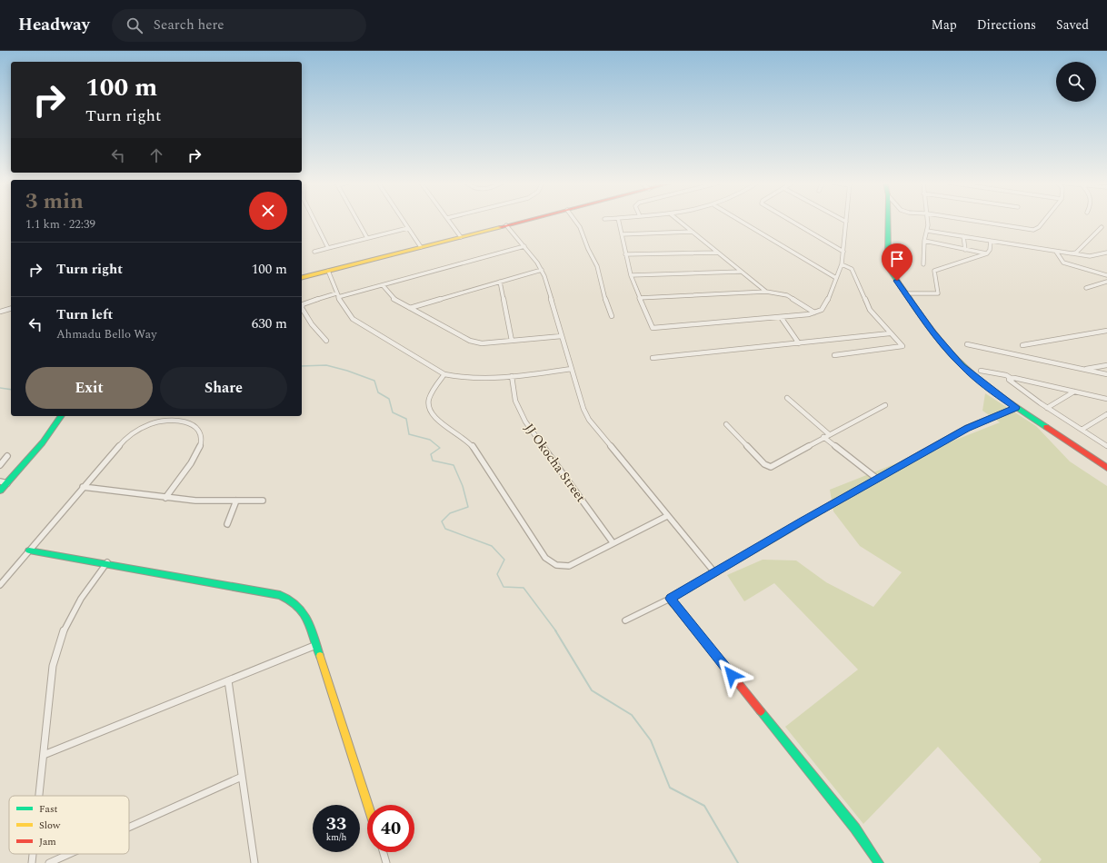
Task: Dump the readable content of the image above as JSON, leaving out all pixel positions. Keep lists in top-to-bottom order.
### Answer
{
  "streets": {
    "street": ["JJ Okocha Street"]
  },
  "legend": ["Fast", "Slow", "Jam"],
  "page": {
    "header": "Headway",
    "search": "Search here",
    "nav": ["Map", "Directions", "Saved"],
    "turn": ["100 m", "Turn right"],
    "heading": ["3 min", "1.1 km · 22:39"],
    "list": [
      {
        "name": "Turn right",
        "value": "100 m"
      },
      {
        "name": "Turn left",
        "note": "Ahmadu Bello Way",
        "value": "630 m"
      }
    ],
    "buttons": ["Exit", "Share"],
    "speed": "33 km/h",
    "limit": "40"
  }
}
